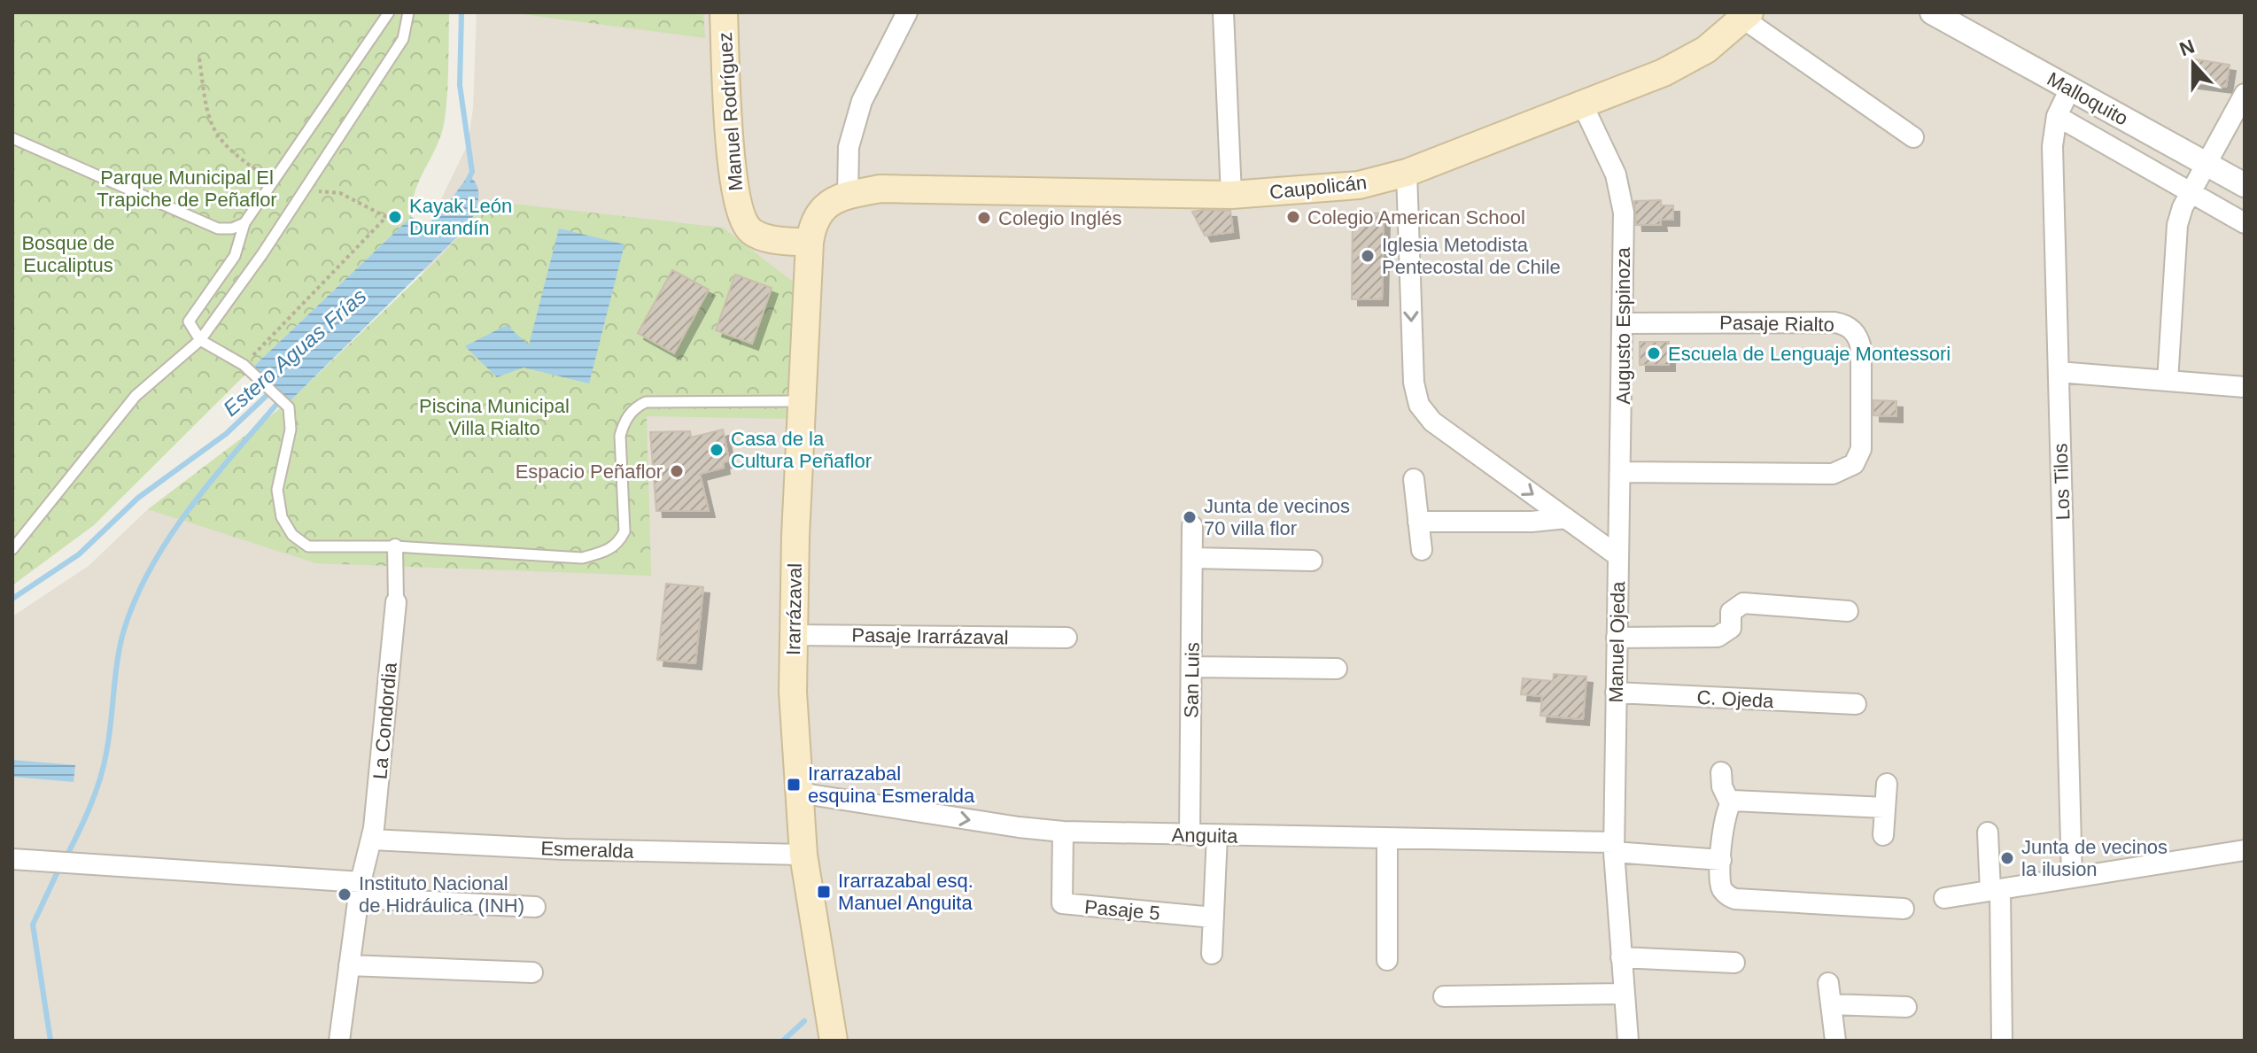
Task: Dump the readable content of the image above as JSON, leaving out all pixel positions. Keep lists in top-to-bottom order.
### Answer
{
  "streets": {
    "main road": ["Manuel Rodríguez", "Caupolicán", "Irarrázaval"],
    "street": [
      "Malloquito",
      "Pasaje Rialto",
      "Augusto Espinoza",
      "Los Tilos",
      "Pasaje Irarrázaval",
      "Manuel Ojeda",
      "San Luis",
      "C. Ojeda",
      "La Condordia",
      "Anguita",
      "Esmeralda",
      "Pasaje 5"
    ]
  },
  "crossings": [
    ["Malloquito", "Los Tilos"],
    ["Manuel Rodríguez", "Irarrázaval"],
    ["Caupolicán", "Augusto Espinoza"],
    ["Caupolicán", "Irarrázaval"],
    ["Caupolicán", "Manuel Ojeda"],
    ["Pasaje Rialto", "Augusto Espinoza"],
    ["Augusto Espinoza", "Manuel Ojeda"],
    ["Irarrázaval", "Pasaje Irarrázaval"],
    ["Irarrázaval", "Anguita"],
    ["Irarrázaval", "Esmeralda"],
    ["Manuel Ojeda", "C. Ojeda"],
    ["Manuel Ojeda", "Anguita"],
    ["San Luis", "Anguita"],
    ["La Condordia", "Esmeralda"],
    ["Anguita", "Pasaje 5"]
  ],
  "one_way": ["Manuel Ojeda"],
  "water": ["Estero Aguas Frías"],
  "parks": ["Parque Municipal El Trapiche de Peñaflor", "Bosque de Eucaliptus", "Piscina Municipal Villa Rialto"],
  "places": {
    "other": [
      "Kayak León Durandín",
      "Colegio American School",
      "Colegio Inglés",
      "Iglesia Metodista Pentecostal de Chile",
      "Escuela de Lenguaje Montessori",
      "Casa de la Cultura Peñaflor",
      "Espacio Peñaflor",
      "Junta de vecinos 70 villa flor",
      "Junta de vecinos la ilusion",
      "Instituto Nacional de Hidráulica (INH)"
    ],
    "transit": ["Irarrazabal esquina Esmeralda", "Irarrazabal esq. Manuel Anguita"]
  },
  "north": "top"
}
